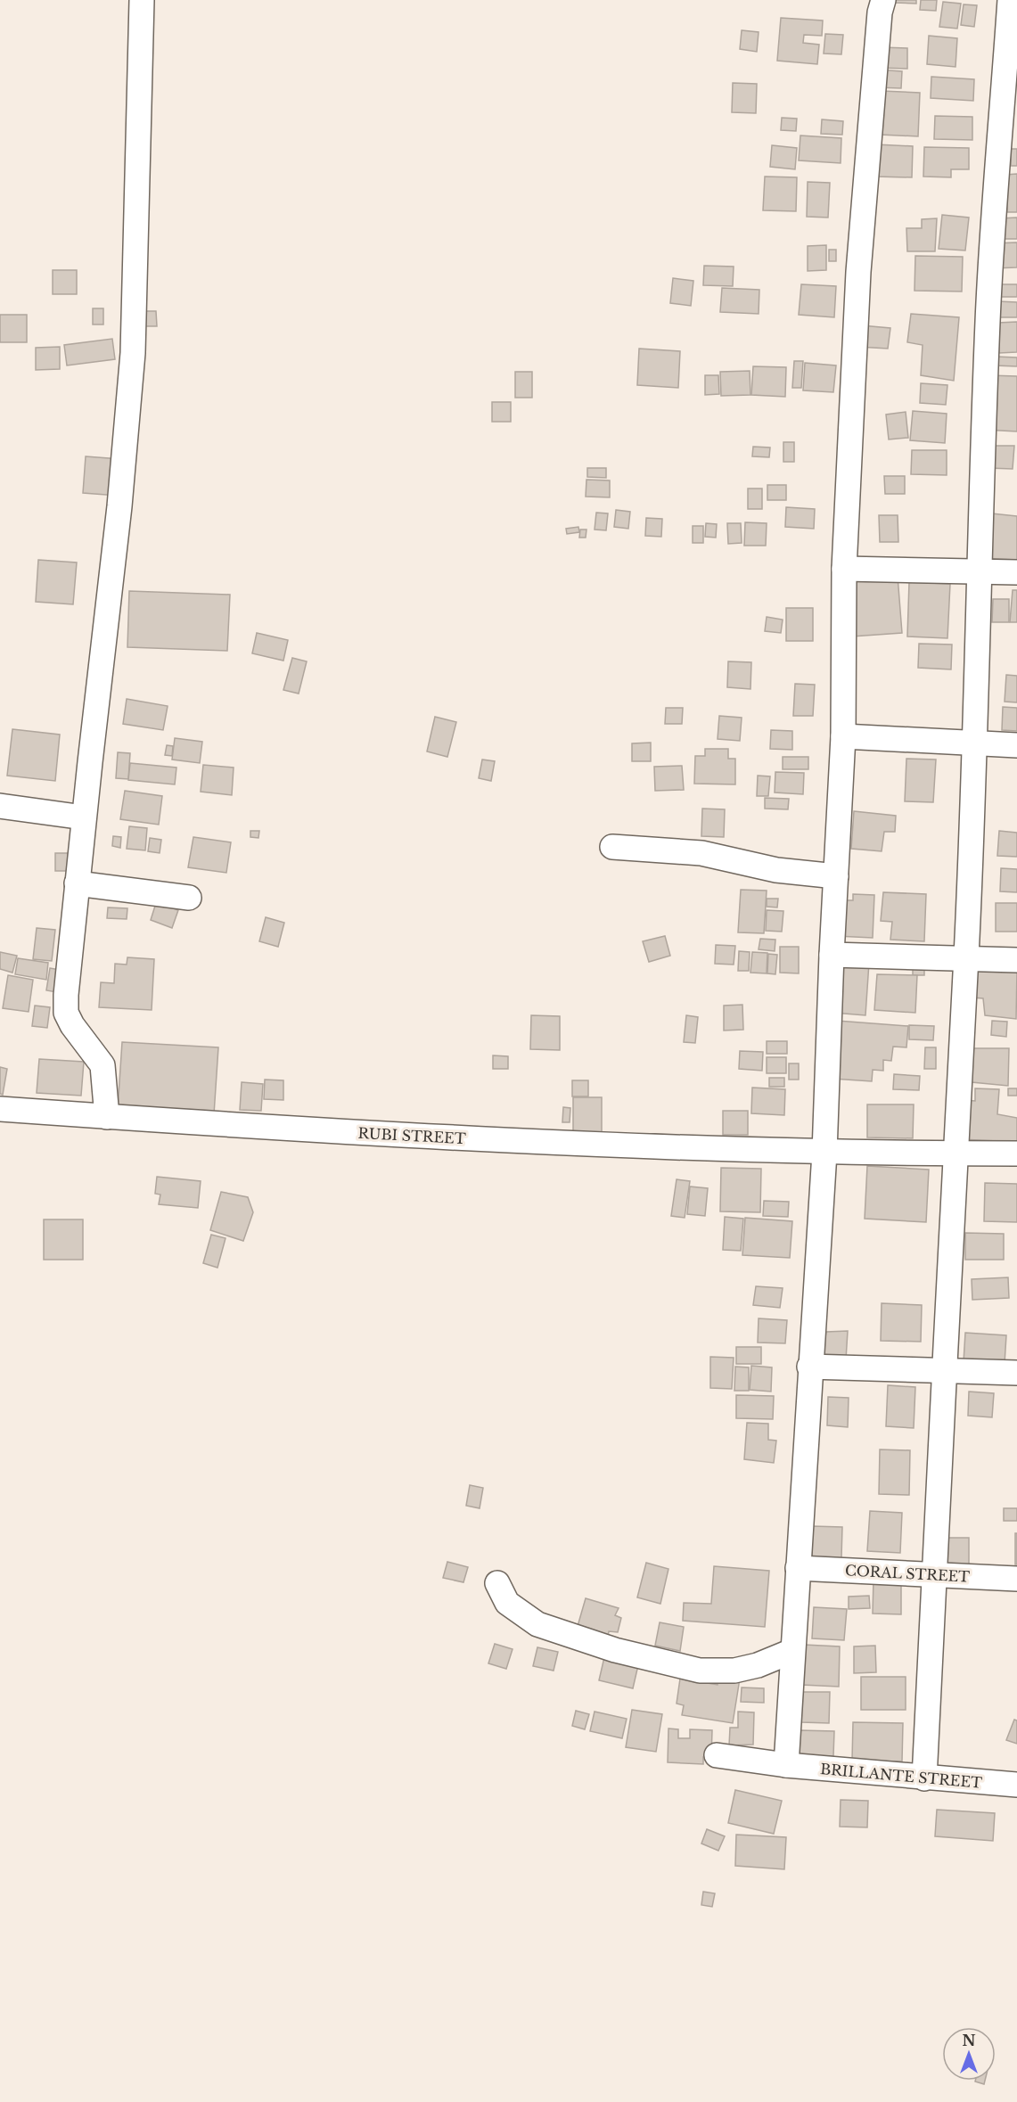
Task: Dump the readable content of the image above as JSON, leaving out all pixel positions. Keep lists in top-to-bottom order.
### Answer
{
  "streets": {
    "street": ["RUBI STREET", "CORAL STREET", "BRILLANTE STREET"]
  },
  "north": "top"
}
